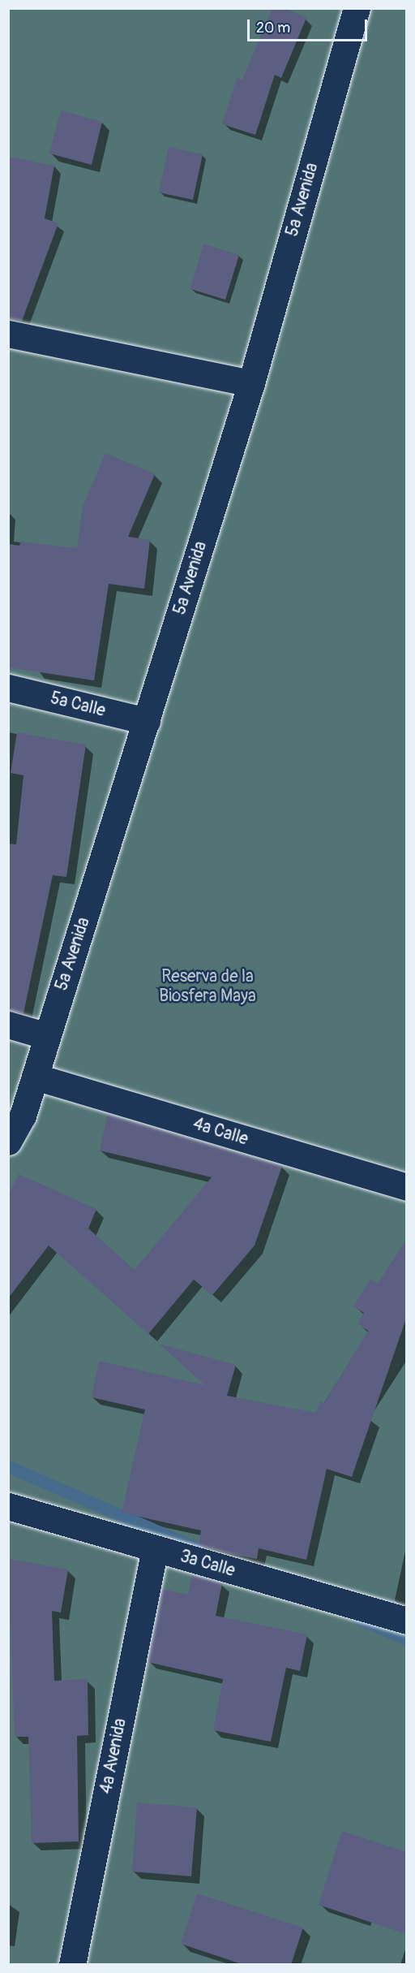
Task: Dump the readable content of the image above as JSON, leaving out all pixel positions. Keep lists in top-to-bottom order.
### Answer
{
  "streets": {
    "street": [
      "5a Avenida",
      "5a Calle",
      "4a Calle",
      "3a Calle",
      "4a Avenida"
    ]
  },
  "crossings": [
    ["5a Avenida", "5a Calle"],
    ["5a Avenida", "4a Calle"],
    ["3a Calle", "4a Avenida"]
  ],
  "parks": ["Reserva de la Biosfera Maya"],
  "scale_bar": "20 m"
}
